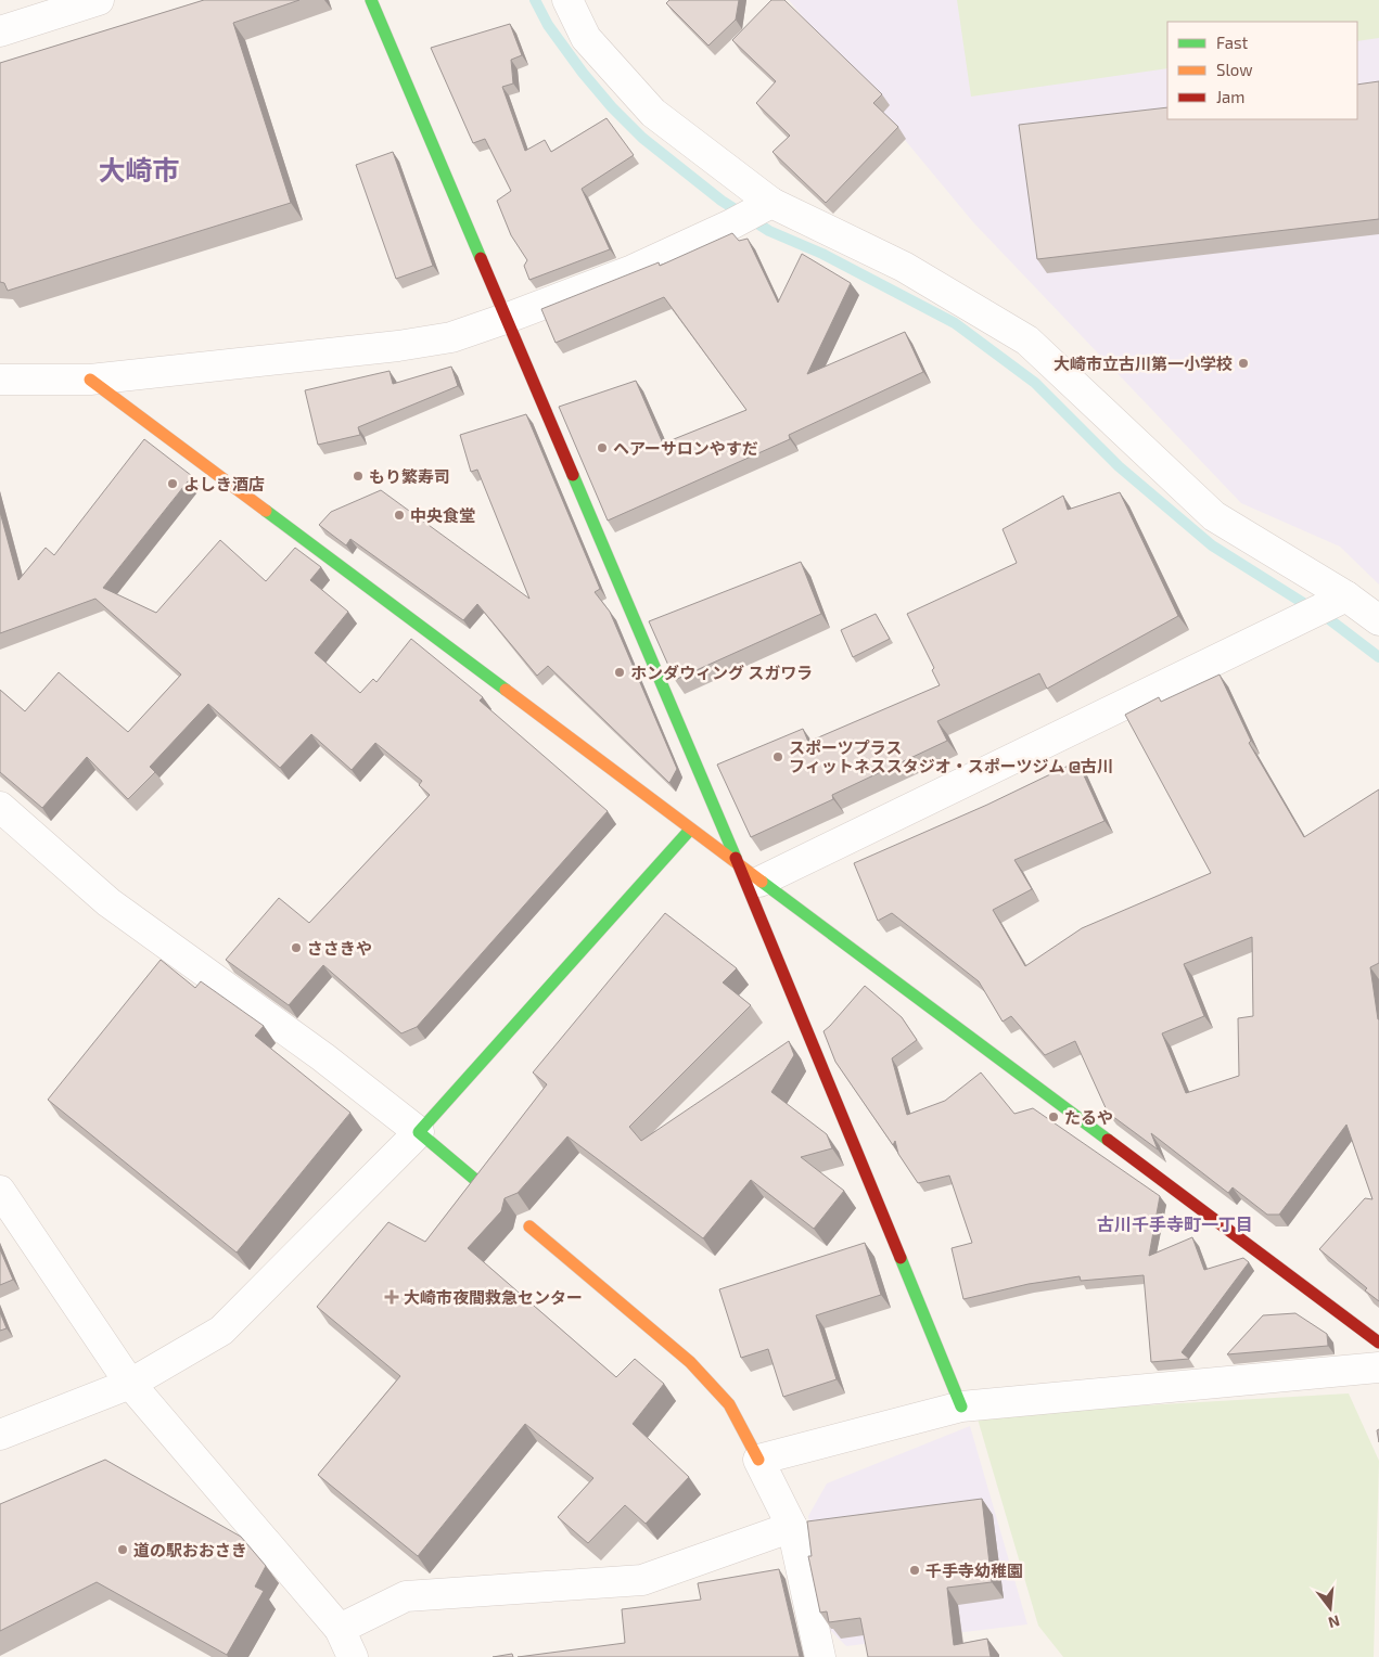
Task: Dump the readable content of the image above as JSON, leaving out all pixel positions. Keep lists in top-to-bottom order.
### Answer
{
  "districts": ["大崎市", "古川千手寺町一丁目"],
  "places": {
    "other": [
      "大崎市立古川第一小学校",
      "ヘアーサロンやすだ",
      "もり繁寿司",
      "よしき酒店",
      "中央食堂",
      "ホンダウィング スガワラ",
      "スポーツプラス フィットネススタジオ・スポーツジム @古川",
      "ささきや",
      "たるや",
      "道の駅おおさき",
      "千手寺幼稚園"
    ],
    "health": ["大崎市夜間救急センター"]
  },
  "legend": ["Fast", "Slow", "Jam"],
  "north": "bottom"
}
